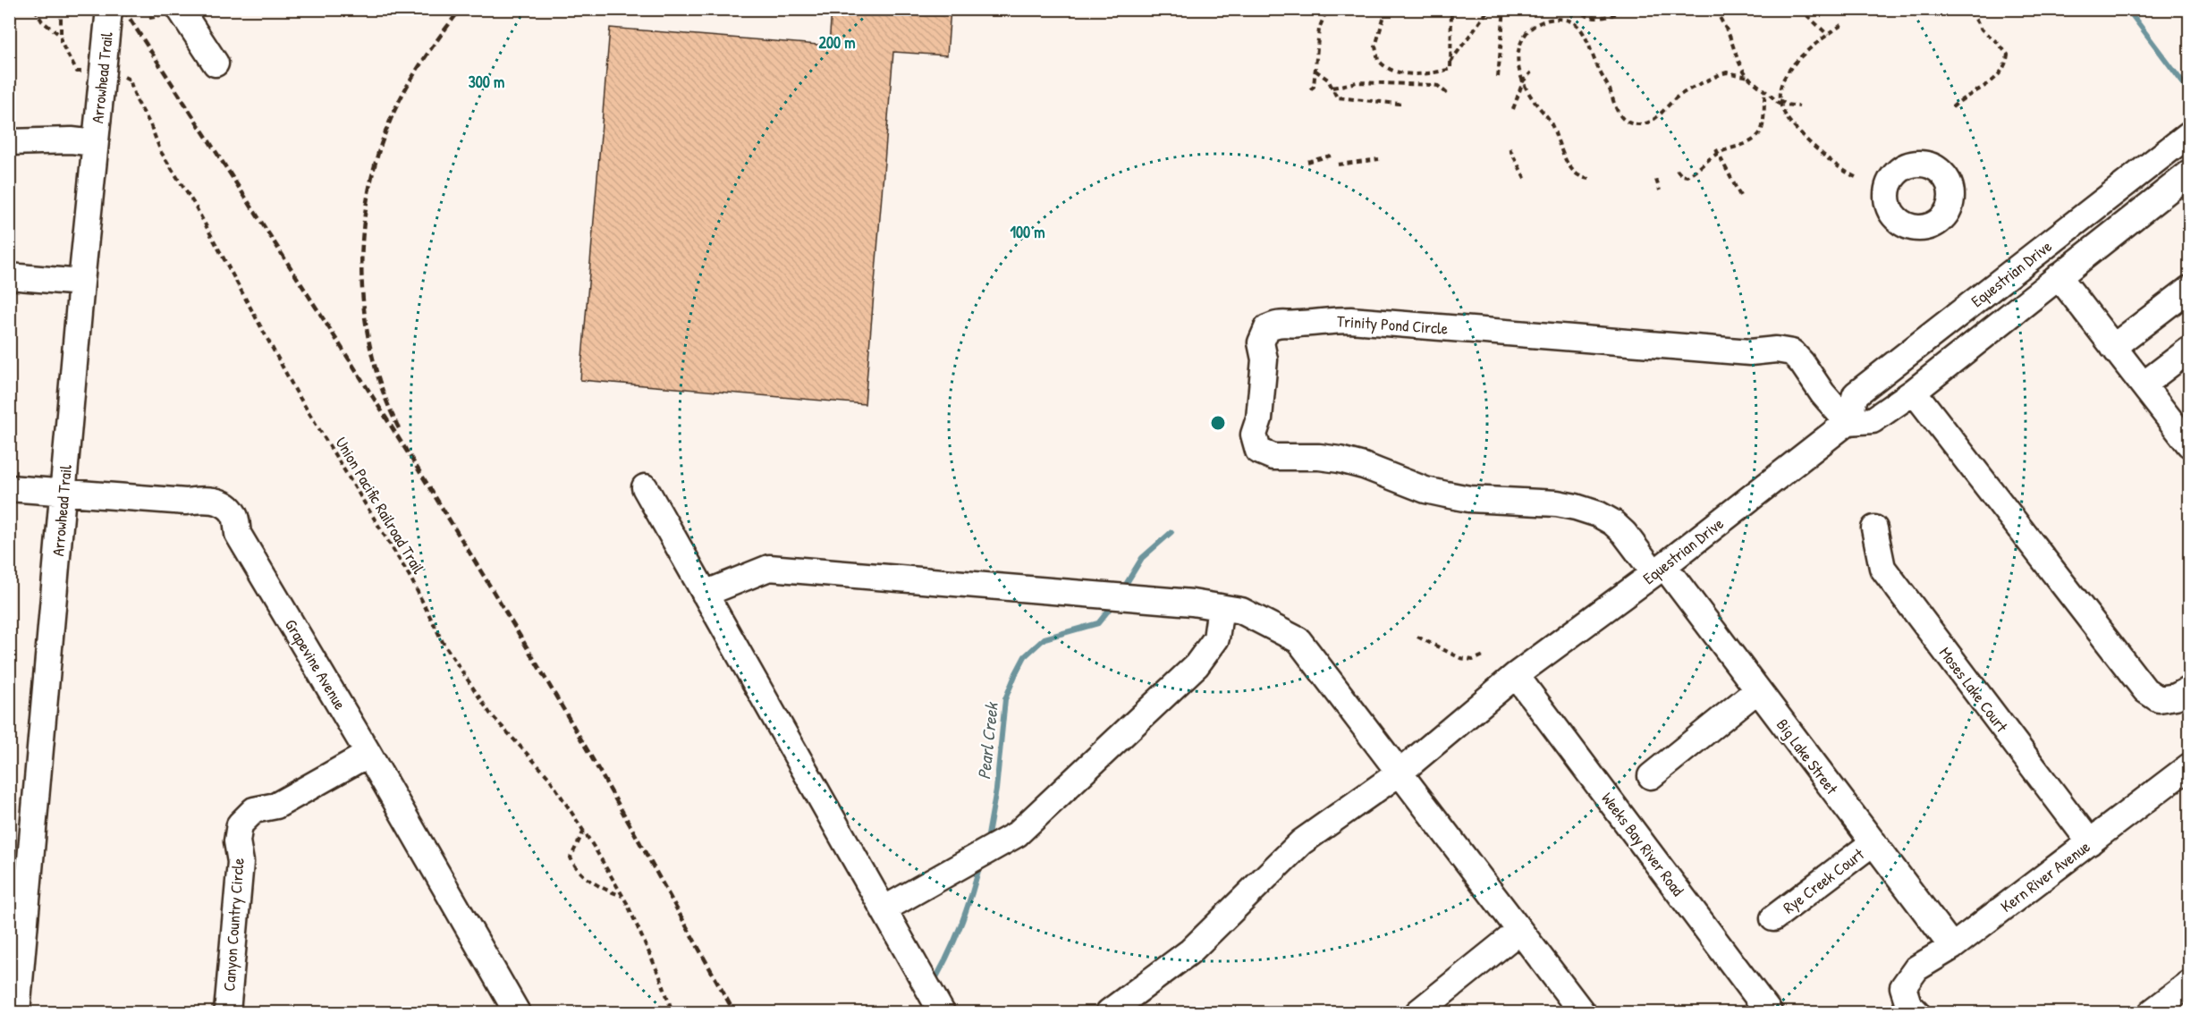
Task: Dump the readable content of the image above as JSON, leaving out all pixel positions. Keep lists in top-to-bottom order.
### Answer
{
  "streets": {
    "street": [
      "Arrowhead Trail",
      "Equestrian Drive",
      "Trinity Pond Circle",
      "Grapevine Avenue",
      "Moses Lake Court",
      "Big Lake Street",
      "Weeks Bay River Road",
      "Kern River Avenue",
      "Rye Creek Court",
      "Canyon Country Circle"
    ],
    "path": ["Union Pacific Railroad Trail"]
  },
  "crossings": [
    ["Arrowhead Trail", "Union Pacific Railroad Trail"],
    ["Arrowhead Trail", "Grapevine Avenue"],
    ["Equestrian Drive", "Trinity Pond Circle"],
    ["Equestrian Drive", "Big Lake Street"],
    ["Equestrian Drive", "Weeks Bay River Road"],
    ["Trinity Pond Circle", "Big Lake Street"],
    ["Grapevine Avenue", "Canyon Country Circle"],
    ["Moses Lake Court", "Kern River Avenue"],
    ["Big Lake Street", "Kern River Avenue"],
    ["Big Lake Street", "Rye Creek Court"]
  ],
  "water": ["Pearl Creek"],
  "rings": ["200 m", "300 m", "100 m"]
}
